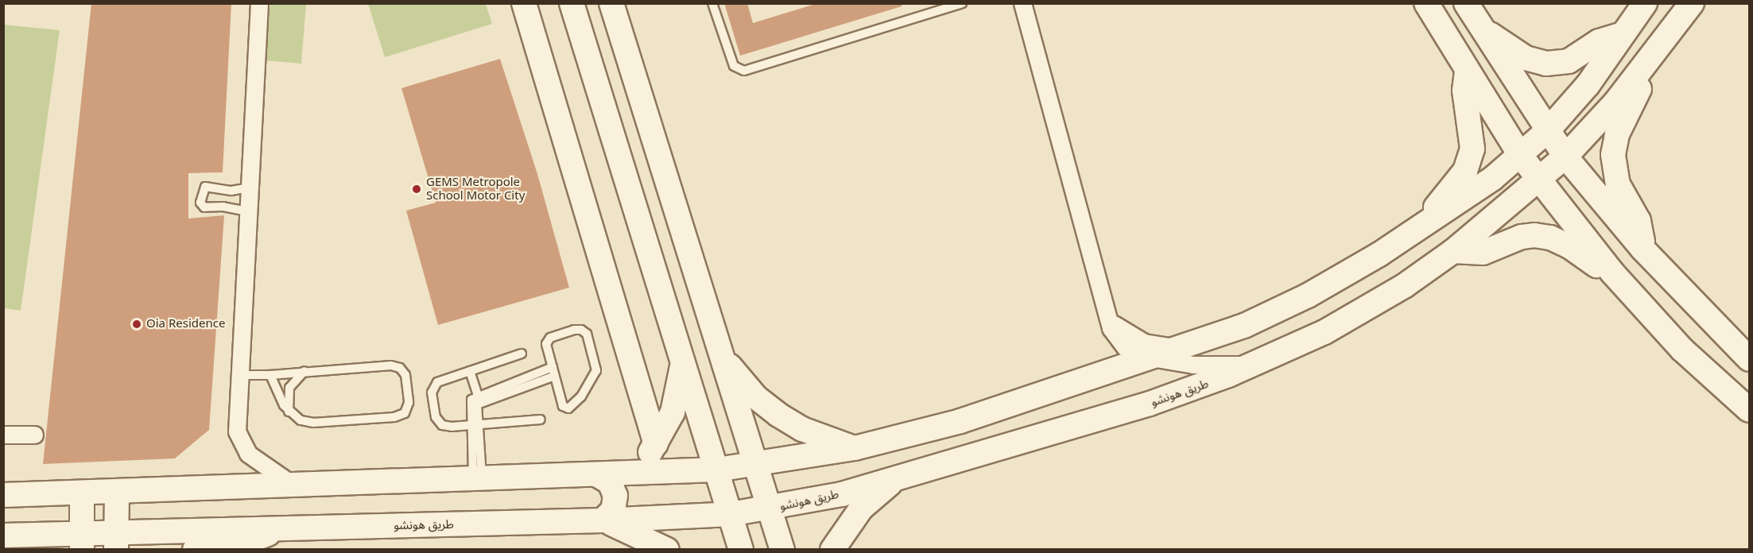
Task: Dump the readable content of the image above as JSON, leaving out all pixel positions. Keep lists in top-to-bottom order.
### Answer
{
  "streets": {
    "street": ["طريق هونشو"]
  },
  "places": ["GEMS Metropole School Motor City", "Oia Residence"]
}
